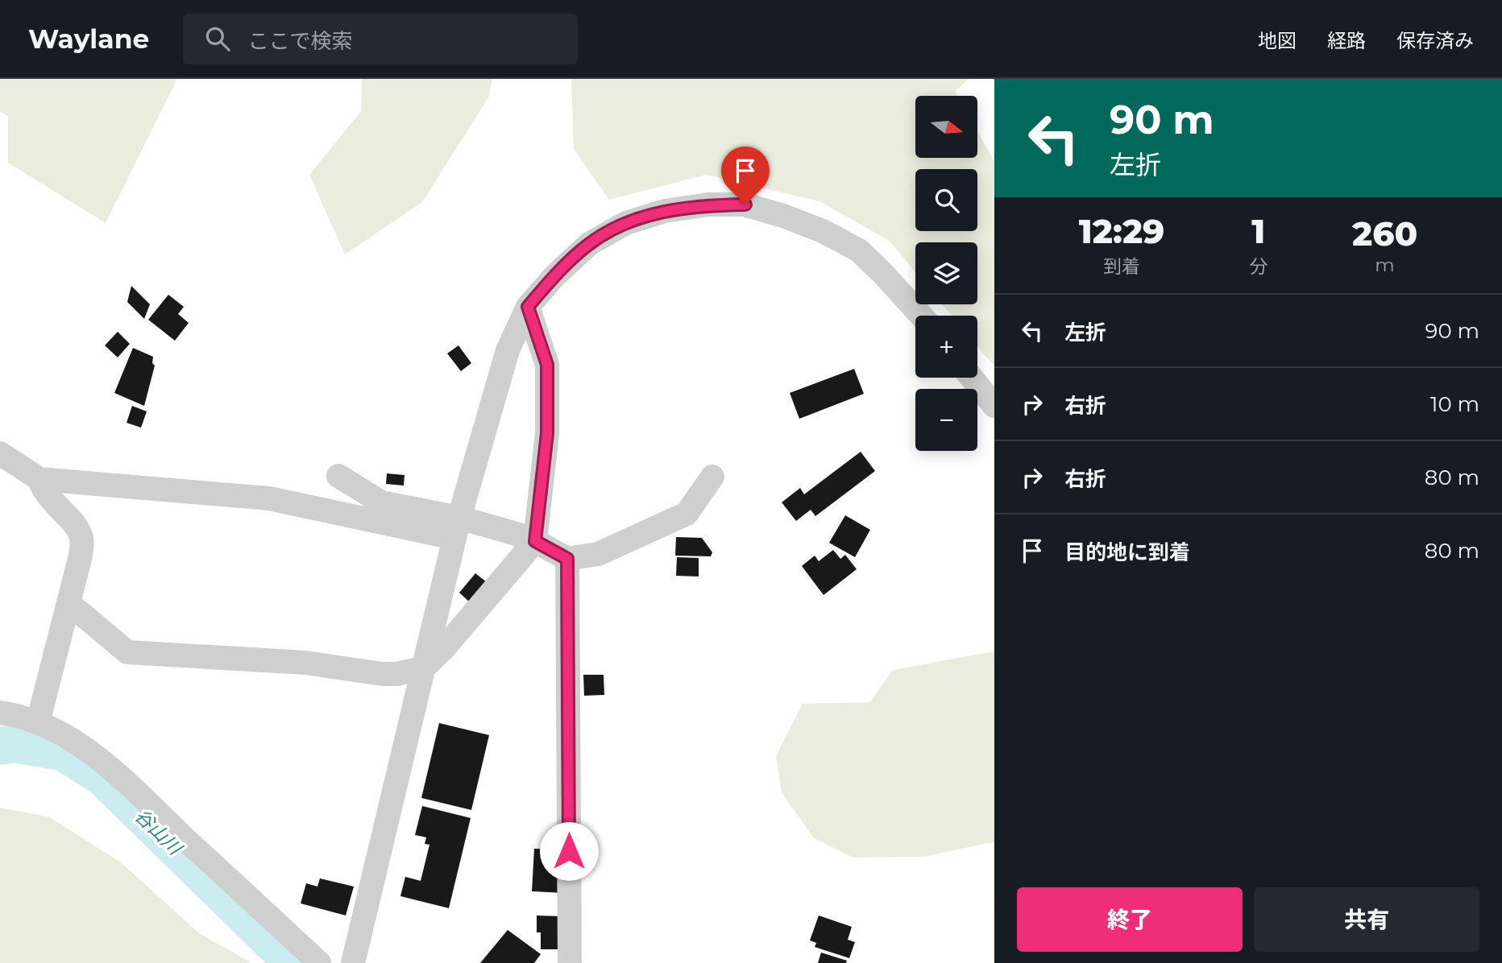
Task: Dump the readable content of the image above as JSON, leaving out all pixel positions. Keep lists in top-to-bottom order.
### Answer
{
  "water": ["谷山川"],
  "north": "right",
  "page": {
    "header": "Waylane",
    "search": "ここで検索",
    "nav": ["地図", "経路", "保存済み"],
    "turn": ["90 m", "左折"],
    "map_buttons": ["+", "−"],
    "eta": [
      "12:29",
      "到着",
      "1",
      "分",
      "260",
      "m"
    ],
    "list": [
      {
        "name": "左折",
        "value": "90 m"
      },
      {
        "name": "右折",
        "value": "10 m"
      },
      {
        "name": "右折",
        "value": "80 m"
      },
      {
        "name": "目的地に到着",
        "value": "80 m"
      }
    ],
    "buttons": ["終了", "共有"]
  }
}
